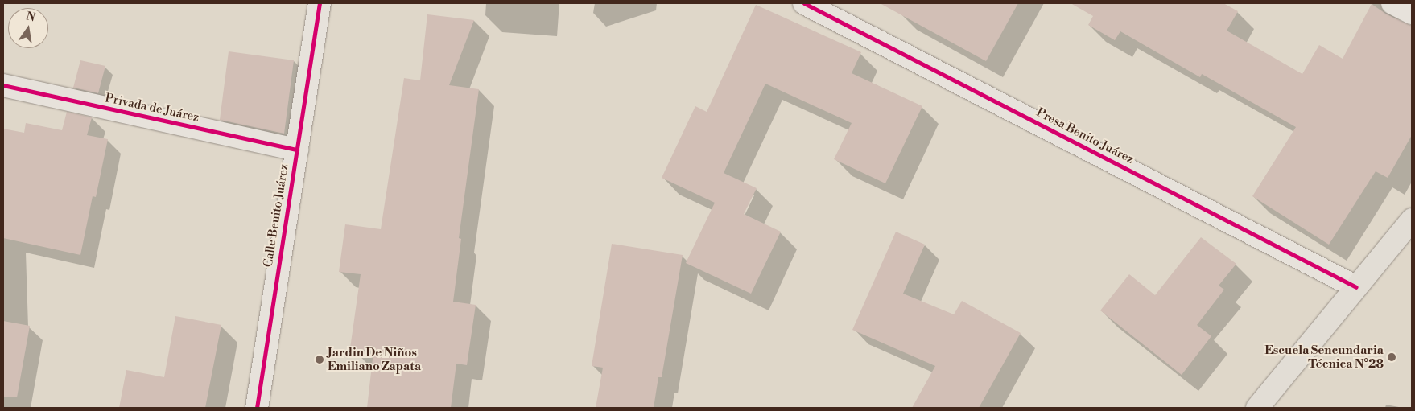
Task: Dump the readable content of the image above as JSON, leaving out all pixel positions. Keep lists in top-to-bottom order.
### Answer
{
  "streets": {
    "street": ["Privada de Juárez", "Presa Benito Juárez", "Calle Benito Juárez"]
  },
  "crossings": [
    ["Privada de Juárez", "Calle Benito Juárez"]
  ],
  "places": ["Escuela Sencundaria Técnica N°28", "Jardin De Niños Emiliano Zapata"],
  "north": "top"
}
